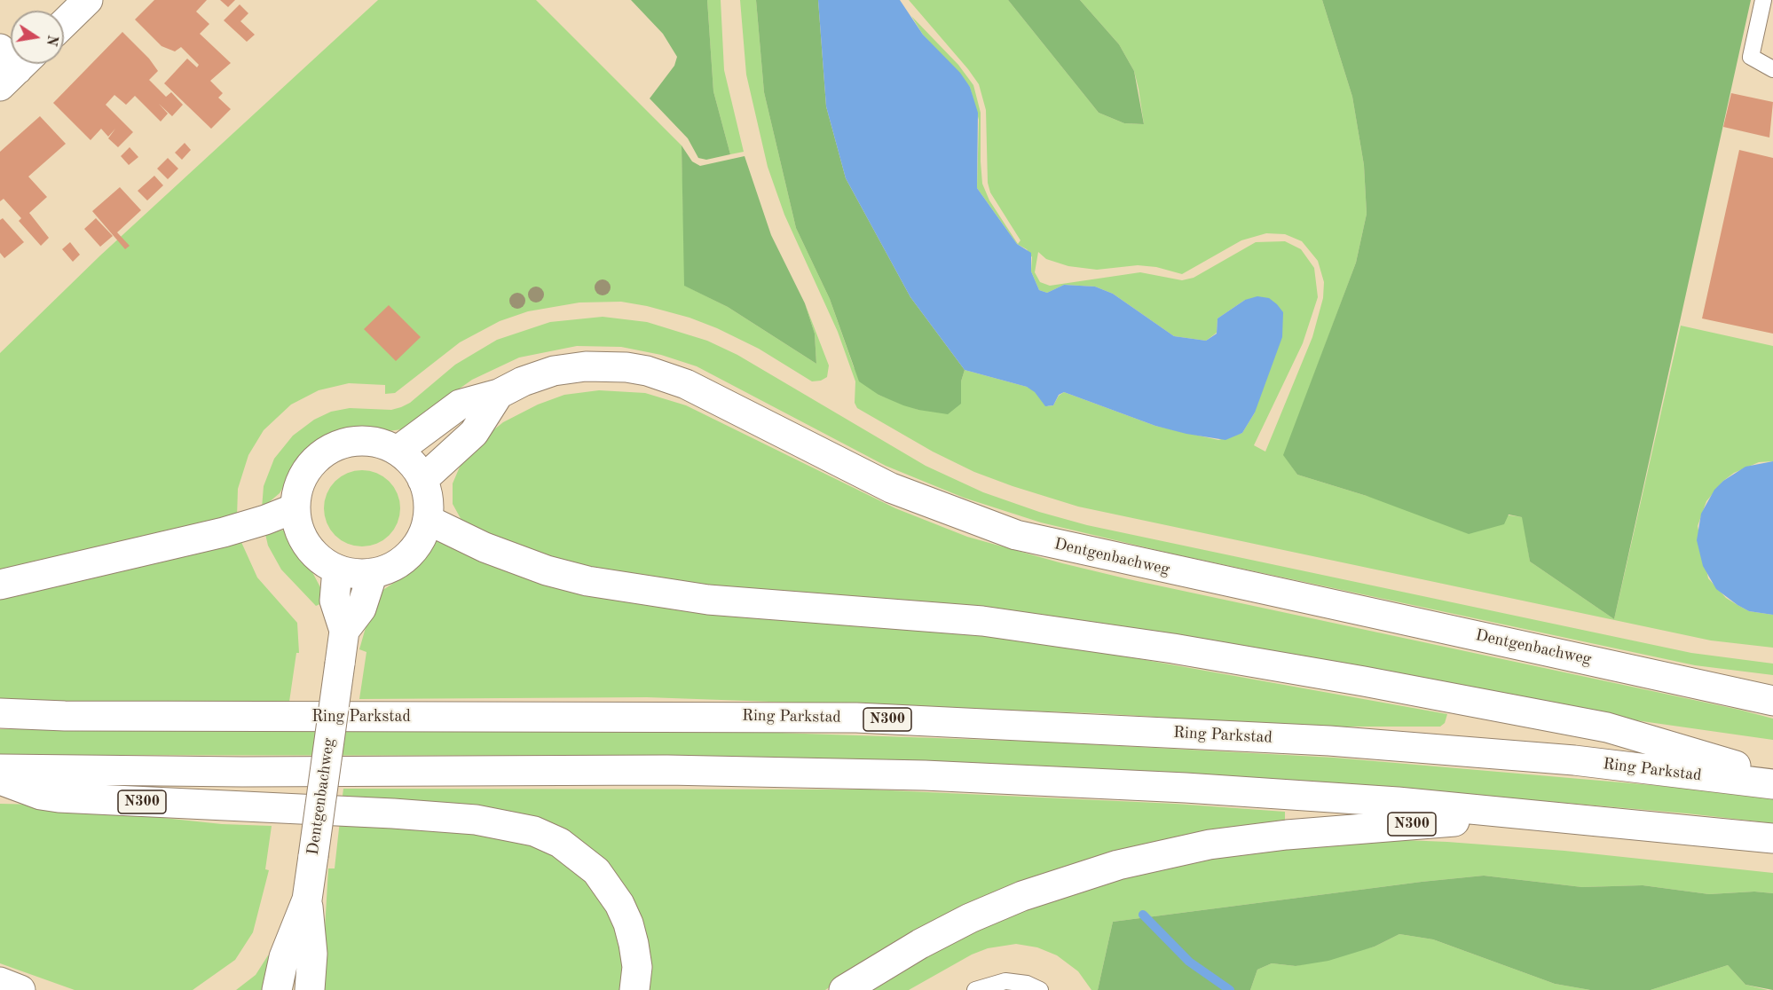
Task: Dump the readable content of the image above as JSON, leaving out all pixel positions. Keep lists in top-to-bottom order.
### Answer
{
  "streets": {
    "main road": ["Dentgenbachweg", "Ring Parkstad", "N300"]
  },
  "north": "right"
}
